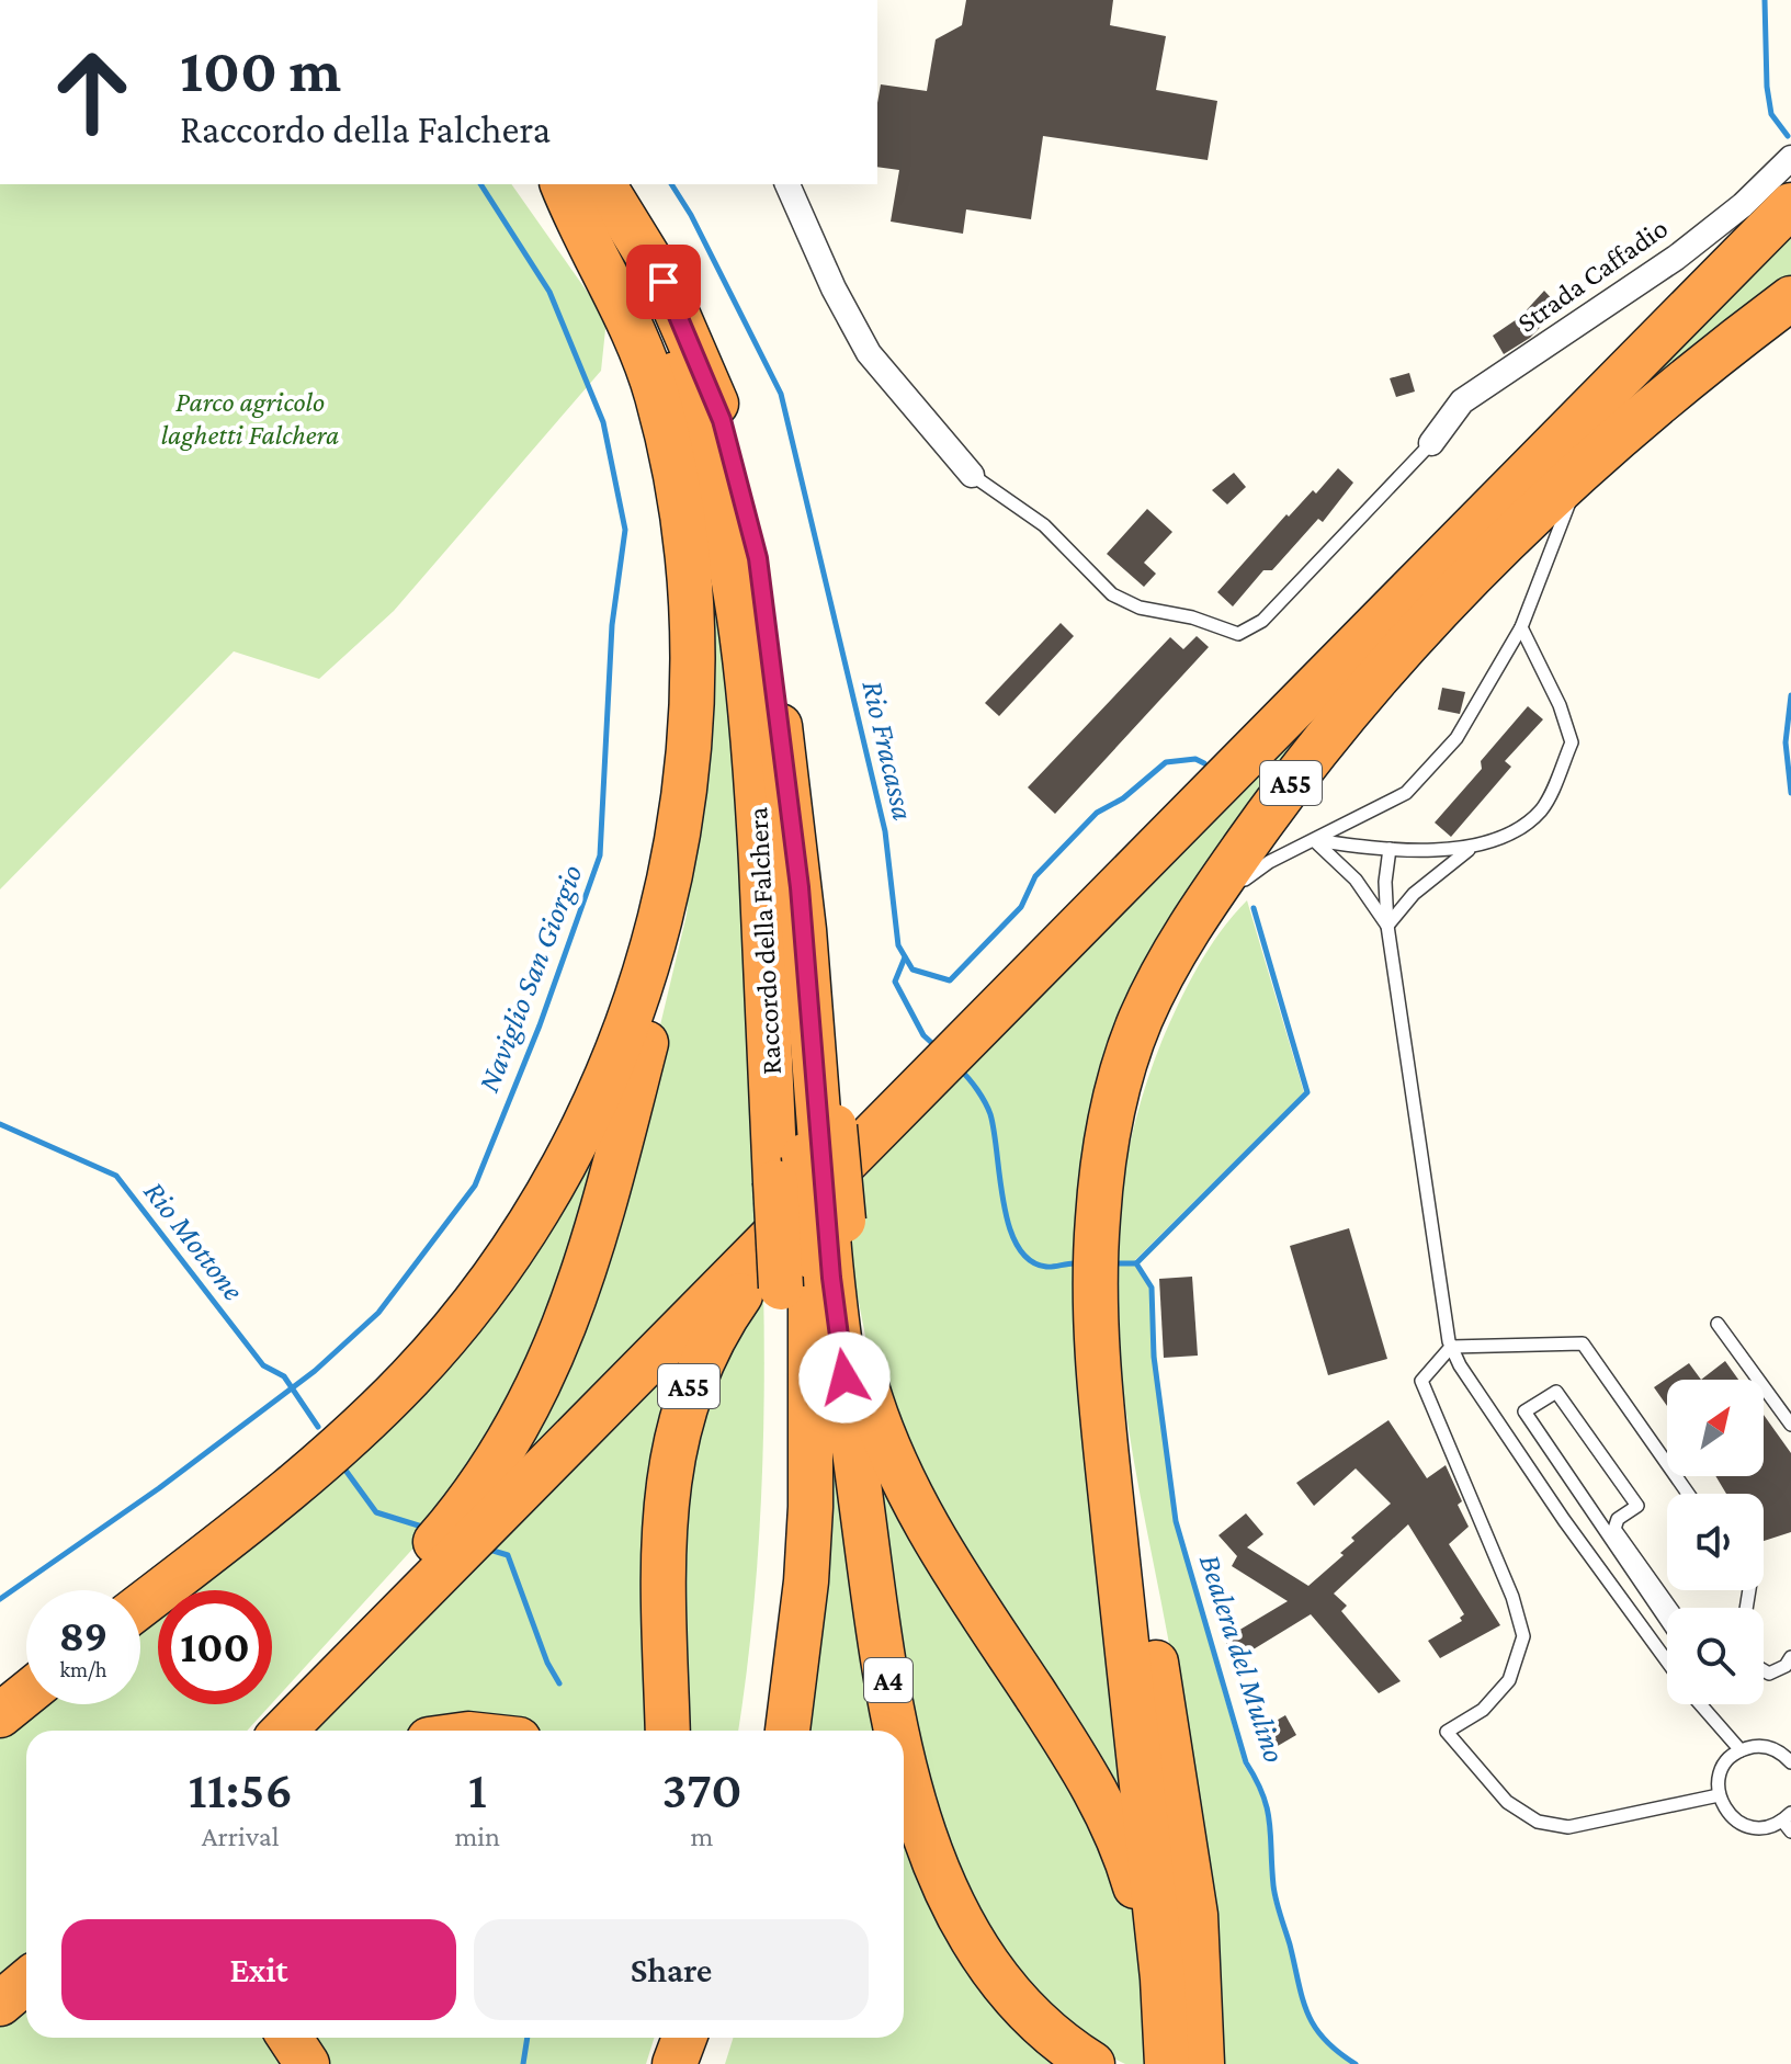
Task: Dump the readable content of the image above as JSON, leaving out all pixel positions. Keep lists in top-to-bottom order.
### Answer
{
  "streets": {
    "highway": ["A55", "Raccordo della Falchera", "A4"],
    "street": ["Strada Caffadio"]
  },
  "crossings": [
    ["Raccordo della Falchera", "A4"]
  ],
  "water": [
    "Rio Fracassa",
    "Naviglio San Giorgio",
    "Rio Mottone",
    "Bealera del Mulino"
  ],
  "parks": ["Parco agricolo laghetti Falchera"],
  "north": "top right",
  "page": {
    "turn": ["100 m", "Raccordo della Falchera"],
    "speed": "89 km/h",
    "limit": "100",
    "eta": [
      "11:56",
      "Arrival",
      "1",
      "min",
      "370",
      "m"
    ],
    "buttons": ["Exit", "Share"]
  }
}
